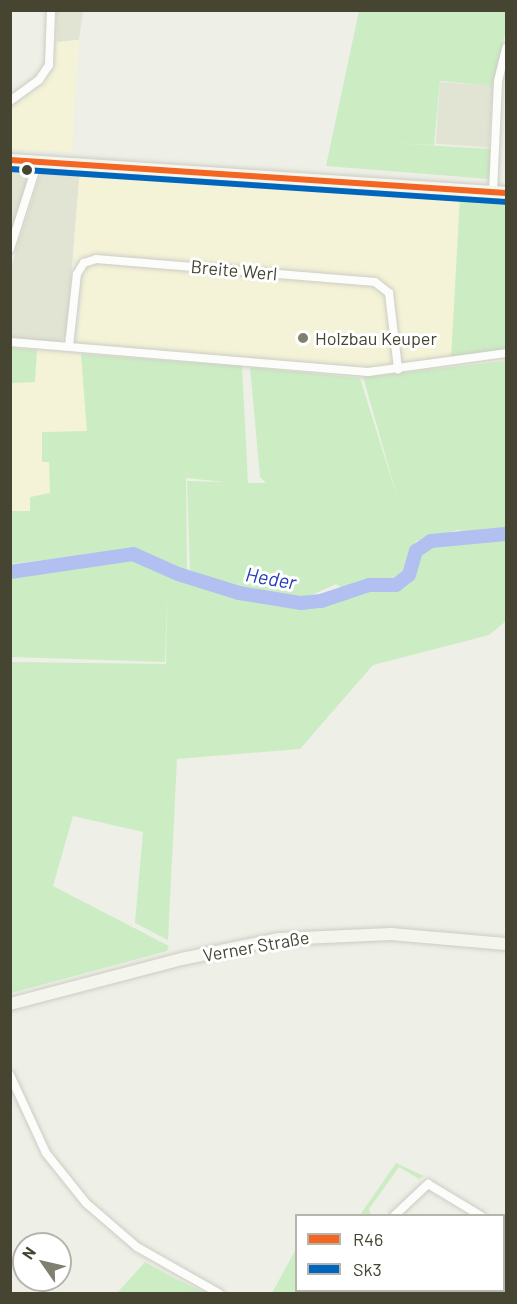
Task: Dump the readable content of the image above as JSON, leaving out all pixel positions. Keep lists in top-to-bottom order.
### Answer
{
  "streets": {
    "main road": ["Verner Straße"],
    "street": ["Breite Werl"]
  },
  "water": ["Heder"],
  "places": ["Holzbau Keuper"],
  "lines": ["transit line R46", "transit line Sk3"],
  "legend": ["R46", "Sk3"],
  "north": "top left"
}
